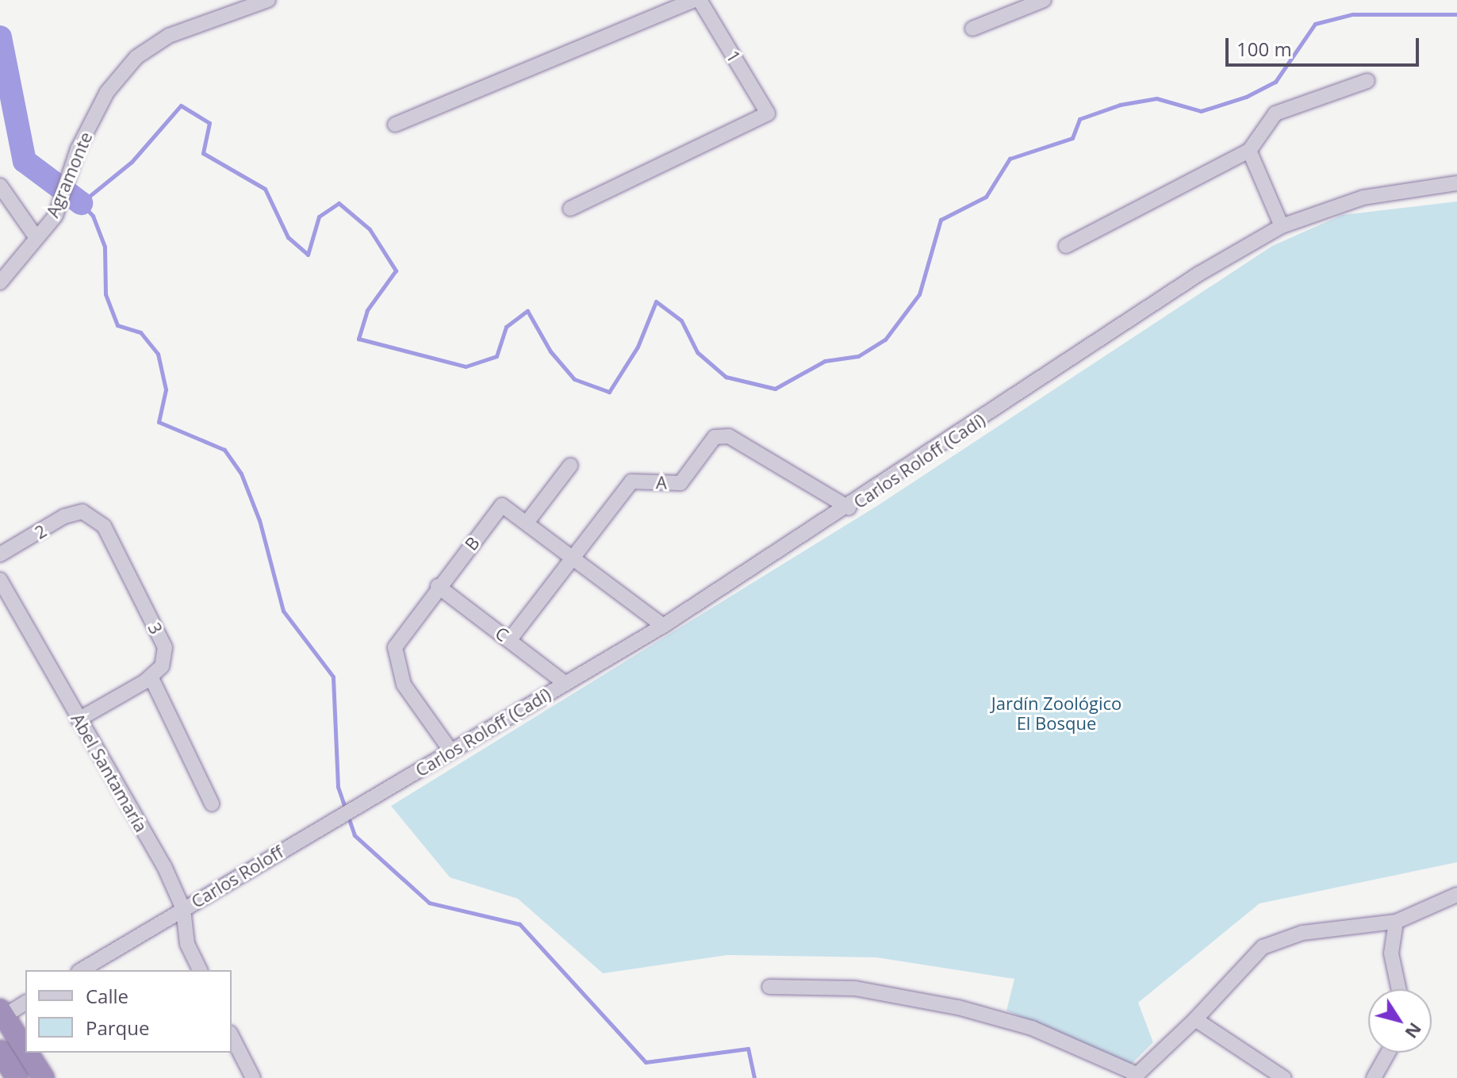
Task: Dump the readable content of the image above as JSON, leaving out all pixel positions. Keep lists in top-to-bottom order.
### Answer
{
  "streets": {
    "street": [
      "1",
      "Agramonte",
      "Carlos Roloff (Cadí)",
      "A",
      "2",
      "B",
      "3",
      "C",
      "Abel Santamaría",
      "Carlos Roloff"
    ]
  },
  "crossings": [
    ["Carlos Roloff (Cadí)", "A"],
    ["Carlos Roloff (Cadí)", "B"],
    ["Carlos Roloff (Cadí)", "C"],
    ["Carlos Roloff (Cadí)", "Carlos Roloff"],
    ["A", "B"],
    ["A", "C"],
    ["2", "3"],
    ["B", "C"],
    ["Abel Santamaría", "Carlos Roloff"]
  ],
  "parks": ["Jardín Zoológico El Bosque"],
  "legend": ["Calle", "Parque"],
  "scale_bar": "100 m",
  "north": "bottom right"
}
